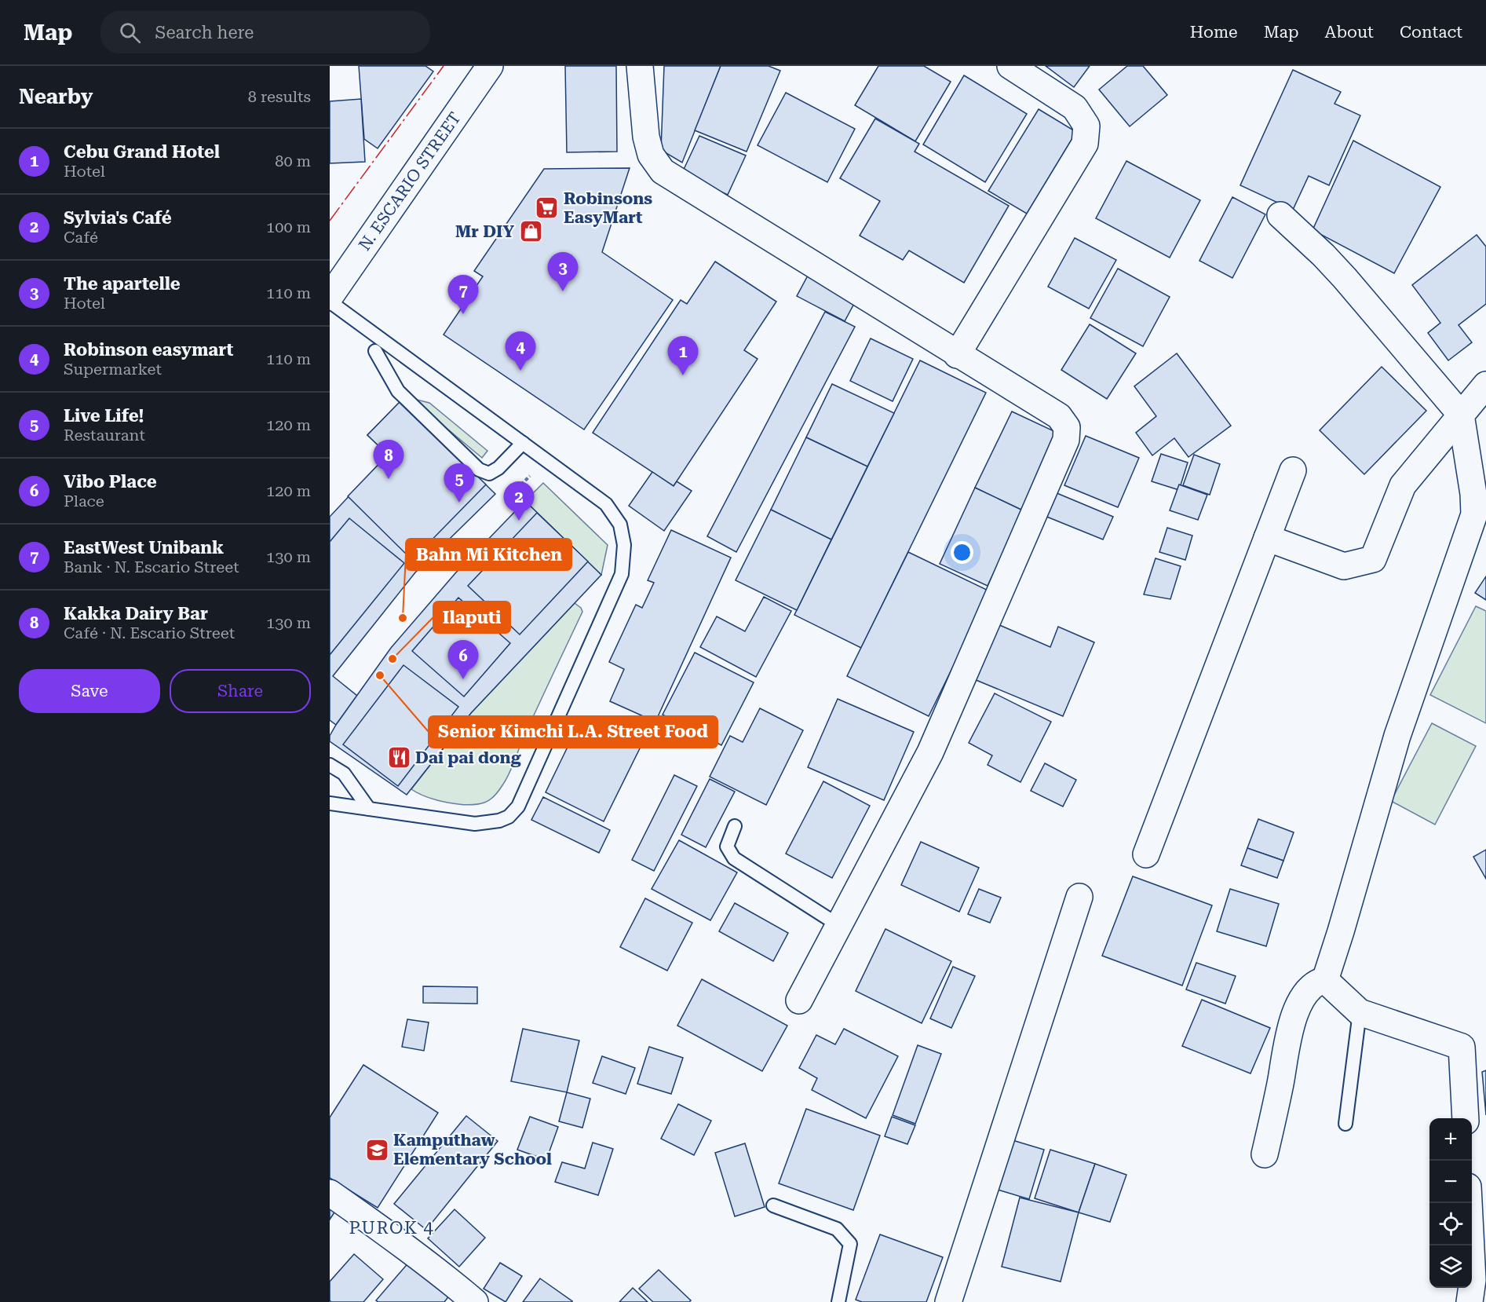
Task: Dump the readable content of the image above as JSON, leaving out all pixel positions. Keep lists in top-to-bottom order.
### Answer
{
  "streets": {
    "street": ["N. ESCARIO STREET"]
  },
  "districts": ["PUROK 4"],
  "places": {
    "supermarket": ["Robinsons EasyMart"],
    "shop": ["Mr DIY"],
    "other": ["Bahn Mi Kitchen", "Ilaputi", "Senior Kimchi L.A. Street Food"],
    "restaurant": ["Dai pai dong"],
    "school or university": ["Kamputhaw Elementary School"]
  },
  "page": {
    "header": "Map",
    "search": "Search here",
    "nav": [
      "Home",
      "Map",
      "About",
      "Contact"
    ],
    "heading": ["Nearby", "8 results"],
    "list": [
      {
        "mark": "1",
        "name": "Cebu Grand Hotel",
        "note": "Hotel",
        "value": "80 m"
      },
      {
        "mark": "2",
        "name": "Sylvia's Café",
        "note": "Café",
        "value": "100 m"
      },
      {
        "mark": "3",
        "name": "The apartelle",
        "note": "Hotel",
        "value": "110 m"
      },
      {
        "mark": "4",
        "name": "Robinson easymart",
        "note": "Supermarket",
        "value": "110 m"
      },
      {
        "mark": "5",
        "name": "Live Life!",
        "note": "Restaurant",
        "value": "120 m"
      },
      {
        "mark": "6",
        "name": "Vibo Place",
        "note": "Place",
        "value": "120 m"
      },
      {
        "mark": "7",
        "name": "EastWest Unibank",
        "note": "Bank · N. Escario Street",
        "value": "130 m"
      },
      {
        "mark": "8",
        "name": "Kakka Dairy Bar",
        "note": "Café · N. Escario Street",
        "value": "130 m"
      }
    ],
    "pins": [
      "3",
      "7",
      "4",
      "1",
      "8",
      "5",
      "2",
      "6"
    ],
    "buttons": ["Save", "Share"],
    "map_buttons": ["+", "−"]
  }
}
